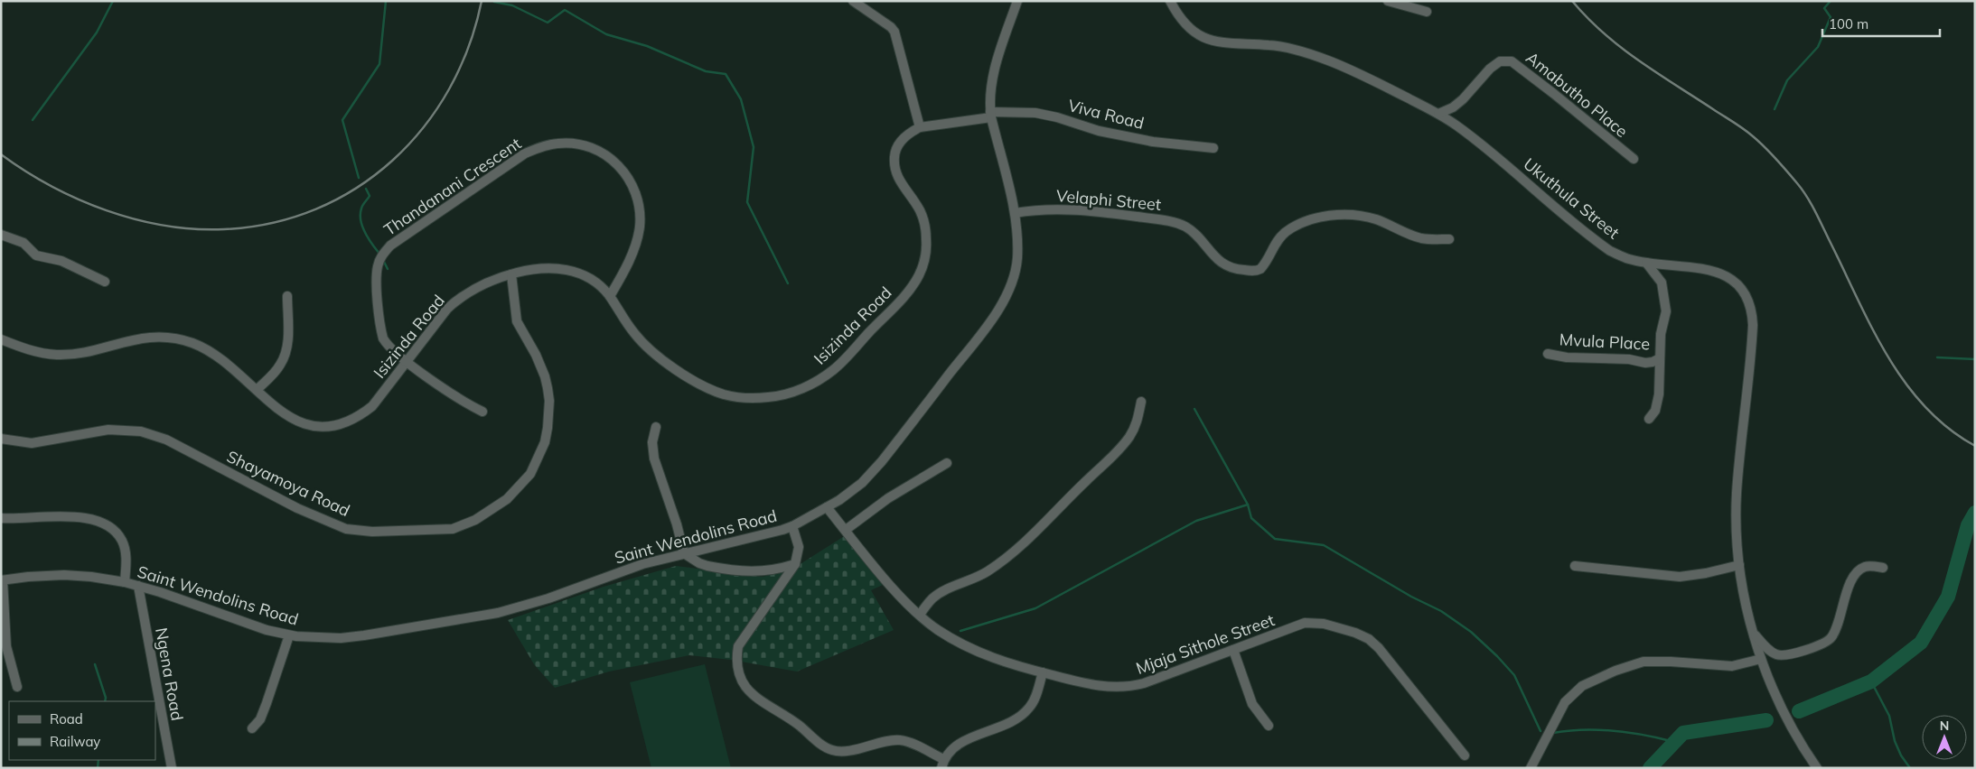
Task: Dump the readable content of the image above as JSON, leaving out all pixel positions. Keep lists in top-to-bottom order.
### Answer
{
  "streets": {
    "street": [
      "Amabutho Place",
      "Viva Road",
      "Thandanani Crescent",
      "Ukuthula Street",
      "Velaphi Street",
      "Isizinda Road",
      "Mvula Place",
      "Shayamoya Road",
      "Saint Wendolins Road",
      "Mjaja Sithole Street",
      "Ngena Road"
    ]
  },
  "crossings": [
    ["Amabutho Place", "Ukuthula Street"],
    ["Viva Road", "Isizinda Road"],
    ["Viva Road", "Saint Wendolins Road"],
    ["Thandanani Crescent", "Isizinda Road"],
    ["Velaphi Street", "Saint Wendolins Road"],
    ["Isizinda Road", "Shayamoya Road"],
    ["Isizinda Road", "Saint Wendolins Road"],
    ["Saint Wendolins Road", "Mjaja Sithole Street"],
    ["Saint Wendolins Road", "Ngena Road"]
  ],
  "legend": ["Road", "Railway"],
  "scale_bar": "100 m",
  "north": "top"
}
